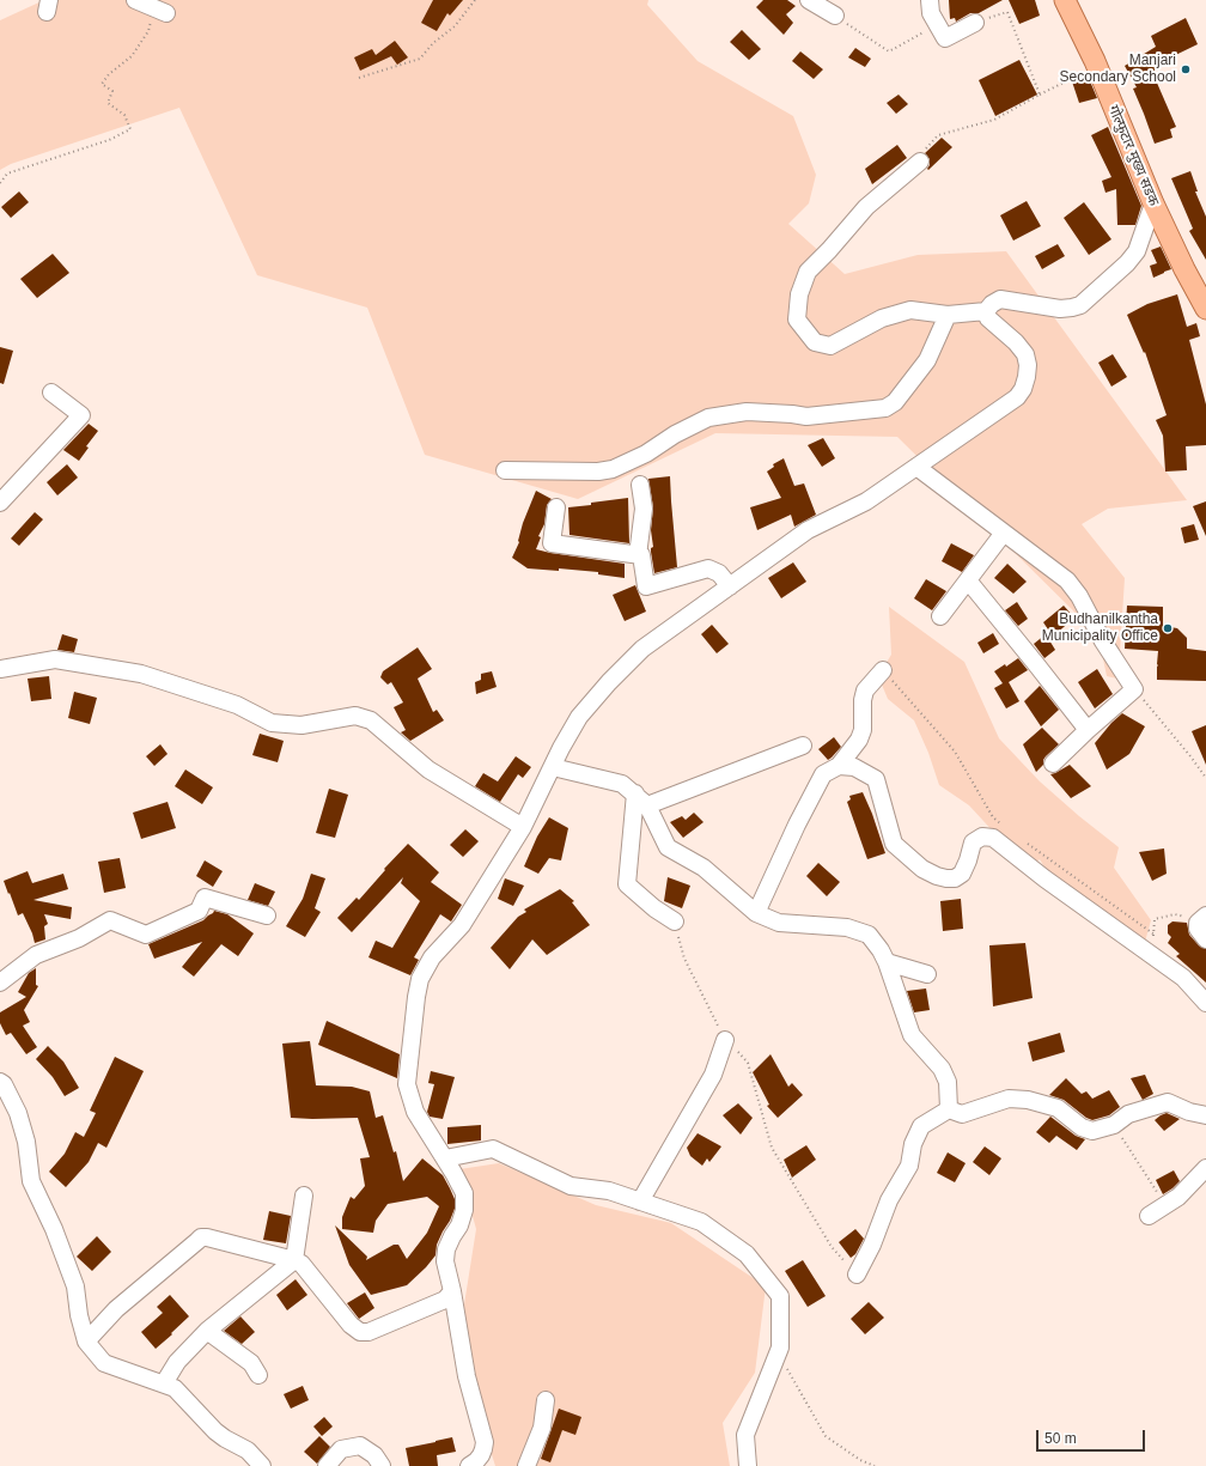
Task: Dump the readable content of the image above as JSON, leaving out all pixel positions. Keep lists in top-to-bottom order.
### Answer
{
  "streets": {
    "main road": ["गोल्फुटार मुख्य सडक"]
  },
  "places": ["Manjari Secondary School", "Budhanilkantha Municipality Office"],
  "scale_bar": "50 m"
}
